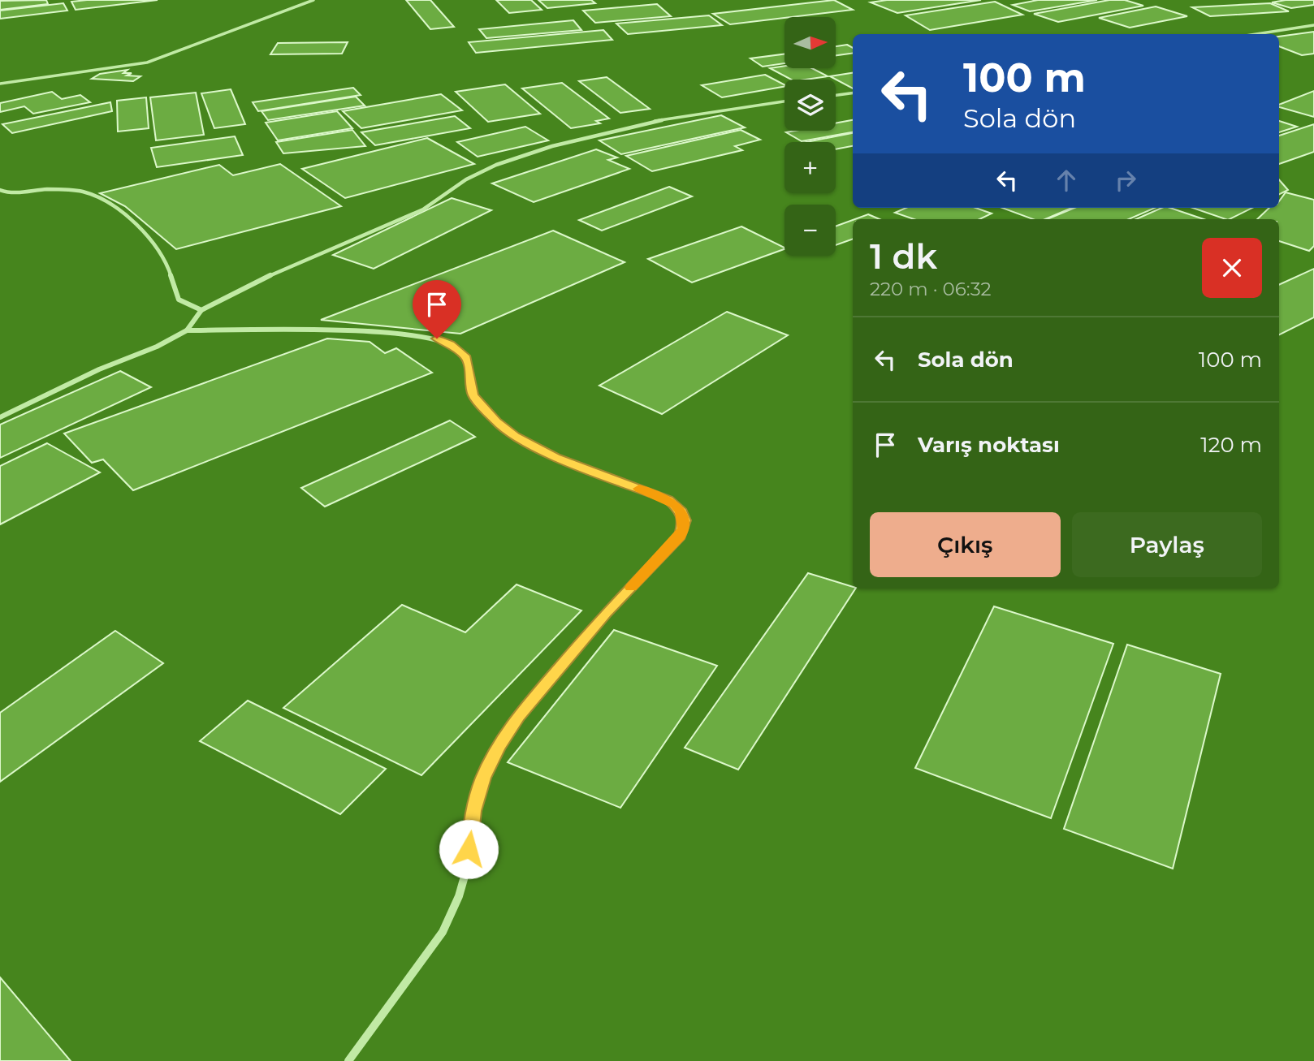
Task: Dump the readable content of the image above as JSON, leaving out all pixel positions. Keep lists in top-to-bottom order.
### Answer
{
  "north": "right",
  "page": {
    "map_buttons": ["+", "−"],
    "turn": ["100 m", "Sola dön"],
    "heading": ["1 dk", "220 m · 06:32"],
    "list": [
      {
        "name": "Sola dön",
        "value": "100 m"
      },
      {
        "name": "Varış noktası",
        "value": "120 m"
      }
    ],
    "buttons": ["Çıkış", "Paylaş"]
  }
}
